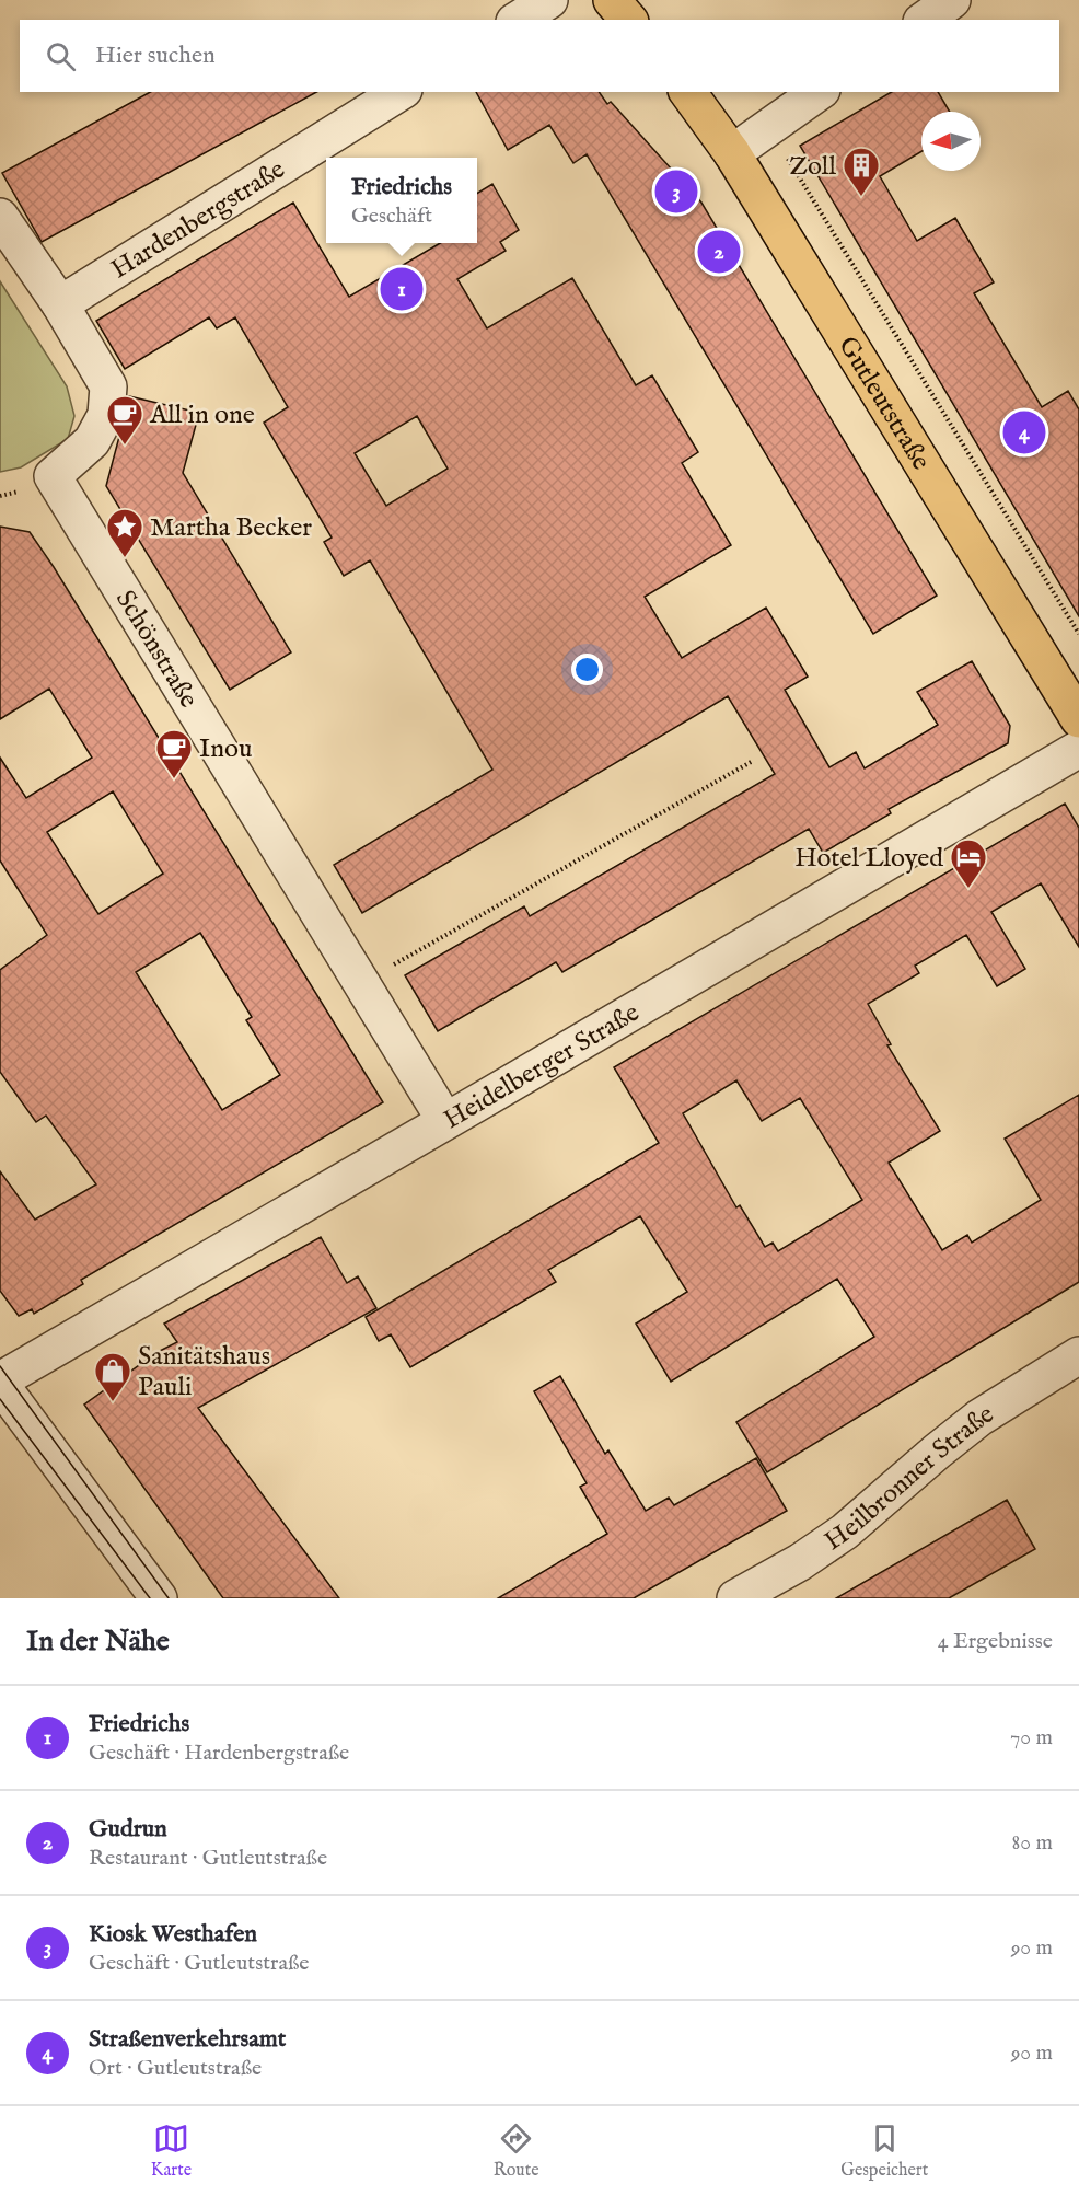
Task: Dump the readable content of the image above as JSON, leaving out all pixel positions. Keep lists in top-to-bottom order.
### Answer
{
  "streets": {
    "main road": ["Gutleutstraße"],
    "street": [
      "Hardenbergstraße",
      "Schönstraße",
      "Heidelberger Straße",
      "Heilbronner Straße"
    ]
  },
  "crossings": [
    ["Hardenbergstraße", "Schönstraße"],
    ["Schönstraße", "Heidelberger Straße"]
  ],
  "places": {
    "building": ["Zoll"],
    "cafe": ["All in one", "Inou"],
    "place": ["Martha Becker"],
    "hotel": ["Hotel Lloyed"],
    "shop": ["Sanitätshaus Pauli"]
  },
  "north": "left",
  "page": {
    "search": "Hier suchen",
    "popup": ["Friedrichs", "Geschäft"],
    "pins": [
      "3",
      "2",
      "1",
      "4"
    ],
    "heading": ["In der Nähe", "4 Ergebnisse"],
    "list": [
      {
        "mark": "1",
        "name": "Friedrichs",
        "note": "Geschäft · Hardenbergstraße",
        "value": "70 m"
      },
      {
        "mark": "2",
        "name": "Gudrun",
        "note": "Restaurant · Gutleutstraße",
        "value": "80 m"
      },
      {
        "mark": "3",
        "name": "Kiosk Westhafen",
        "note": "Geschäft · Gutleutstraße",
        "value": "90 m"
      },
      {
        "mark": "4",
        "name": "Straßenverkehrsamt",
        "note": "Ort · Gutleutstraße",
        "value": "90 m"
      }
    ],
    "nav": ["Karte", "Route", "Gespeichert"]
  }
}
